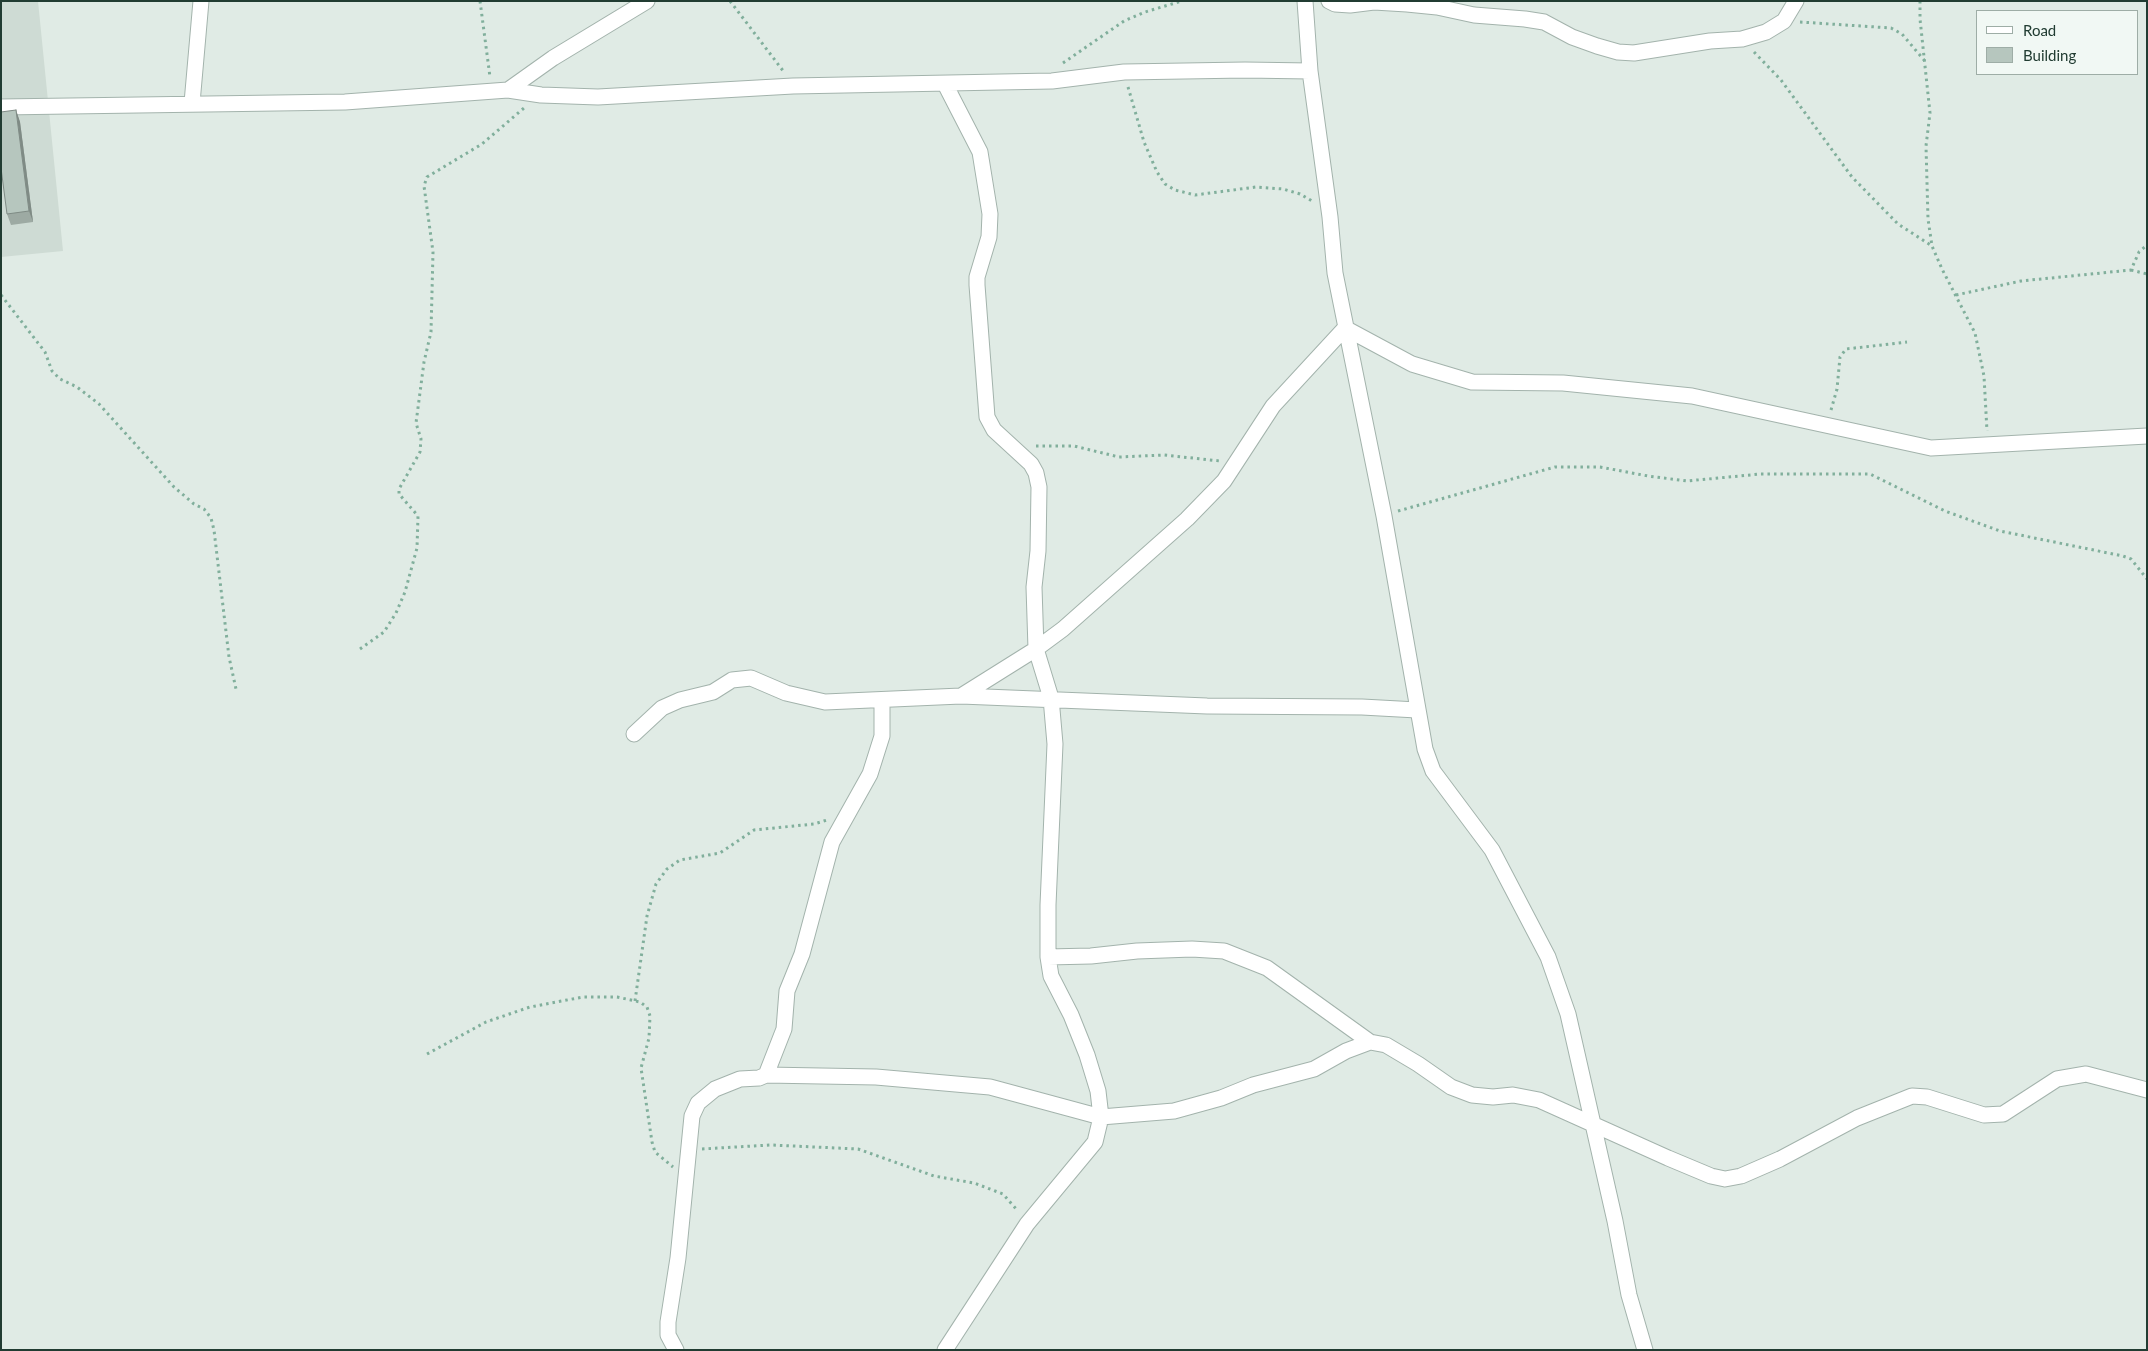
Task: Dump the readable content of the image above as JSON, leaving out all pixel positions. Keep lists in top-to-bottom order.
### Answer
{
  "legend": ["Road", "Building"]
}
